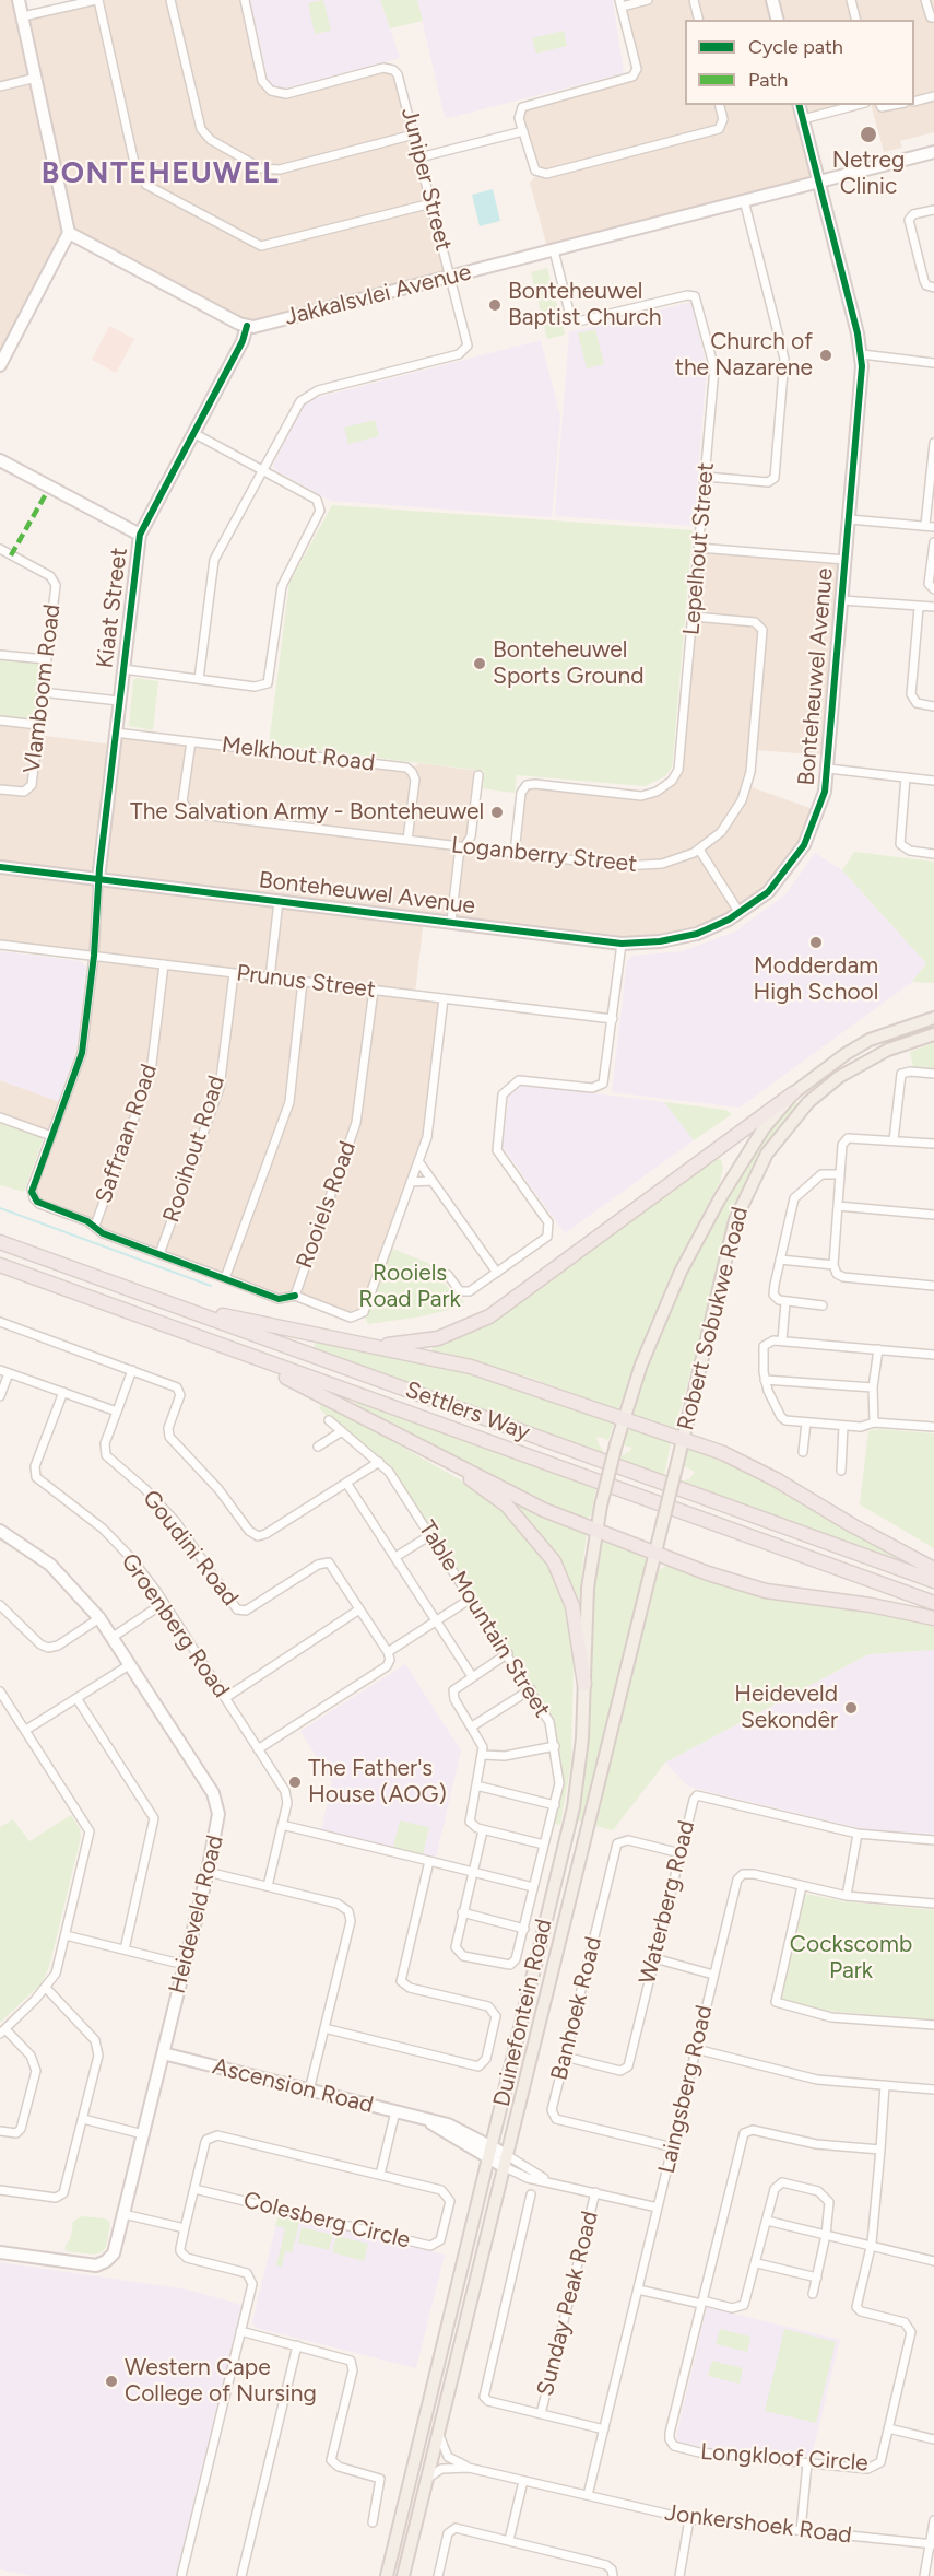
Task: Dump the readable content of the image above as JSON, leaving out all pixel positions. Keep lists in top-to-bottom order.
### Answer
{
  "streets": {
    "highway": ["Settlers Way"],
    "main road": ["Robert Sobukwe Road", "Duinefontein Road"],
    "street": [
      "Juniper Street",
      "Jakkalsvlei Avenue",
      "Lepelhout Street",
      "Kiaat Street",
      "Bonteheuwel Avenue",
      "Vlamboom Road",
      "Melkhout Road",
      "Loganberry Street",
      "Prunus Street",
      "Saffraan Road",
      "Rooihout Road",
      "Rooiels Road",
      "Goudini Road",
      "Table Mountain Street",
      "Groenberg Road",
      "Waterberg Road",
      "Heideveld Road",
      "Banhoek Road",
      "Ascension Road",
      "Laingsberg Road",
      "Colesberg Circle",
      "Sunday Peak Road",
      "Longkloof Circle",
      "Jonkershoek Road"
    ]
  },
  "crossings": [
    ["Juniper Street", "Jakkalsvlei Avenue"],
    ["Jakkalsvlei Avenue", "Lepelhout Street"],
    ["Jakkalsvlei Avenue", "Kiaat Street"],
    ["Jakkalsvlei Avenue", "Bonteheuwel Avenue"],
    ["Lepelhout Street", "Loganberry Street"],
    ["Kiaat Street", "Bonteheuwel Avenue"],
    ["Kiaat Street", "Melkhout Road"],
    ["Kiaat Street", "Saffraan Road"],
    ["Bonteheuwel Avenue", "Saffraan Road"],
    ["Melkhout Road", "Loganberry Street"],
    ["Prunus Street", "Saffraan Road"],
    ["Prunus Street", "Rooihout Road"],
    ["Prunus Street", "Rooiels Road"],
    ["Saffraan Road", "Rooihout Road"],
    ["Rooihout Road", "Rooiels Road"],
    ["Robert Sobukwe Road", "Duinefontein Road"],
    ["Waterberg Road", "Banhoek Road"],
    ["Heideveld Road", "Ascension Road"],
    ["Banhoek Road", "Laingsberg Road"],
    ["Duinefontein Road", "Ascension Road"],
    ["Duinefontein Road", "Jonkershoek Road"],
    ["Laingsberg Road", "Jonkershoek Road"]
  ],
  "districts": ["BONTEHEUWEL"],
  "parks": ["Rooiels Road Park", "Cockscomb Park"],
  "places": [
    "Netreg Clinic",
    "Bonteheuwel Baptist Church",
    "Church of the Nazarene",
    "Bonteheuwel Sports Ground",
    "The Salvation Army - Bonteheuwel",
    "Modderdam High School",
    "Heideveld Sekondêr",
    "The Father's House (AOG)",
    "Western Cape College of Nursing"
  ],
  "legend": ["Cycle path", "Path"]
}
